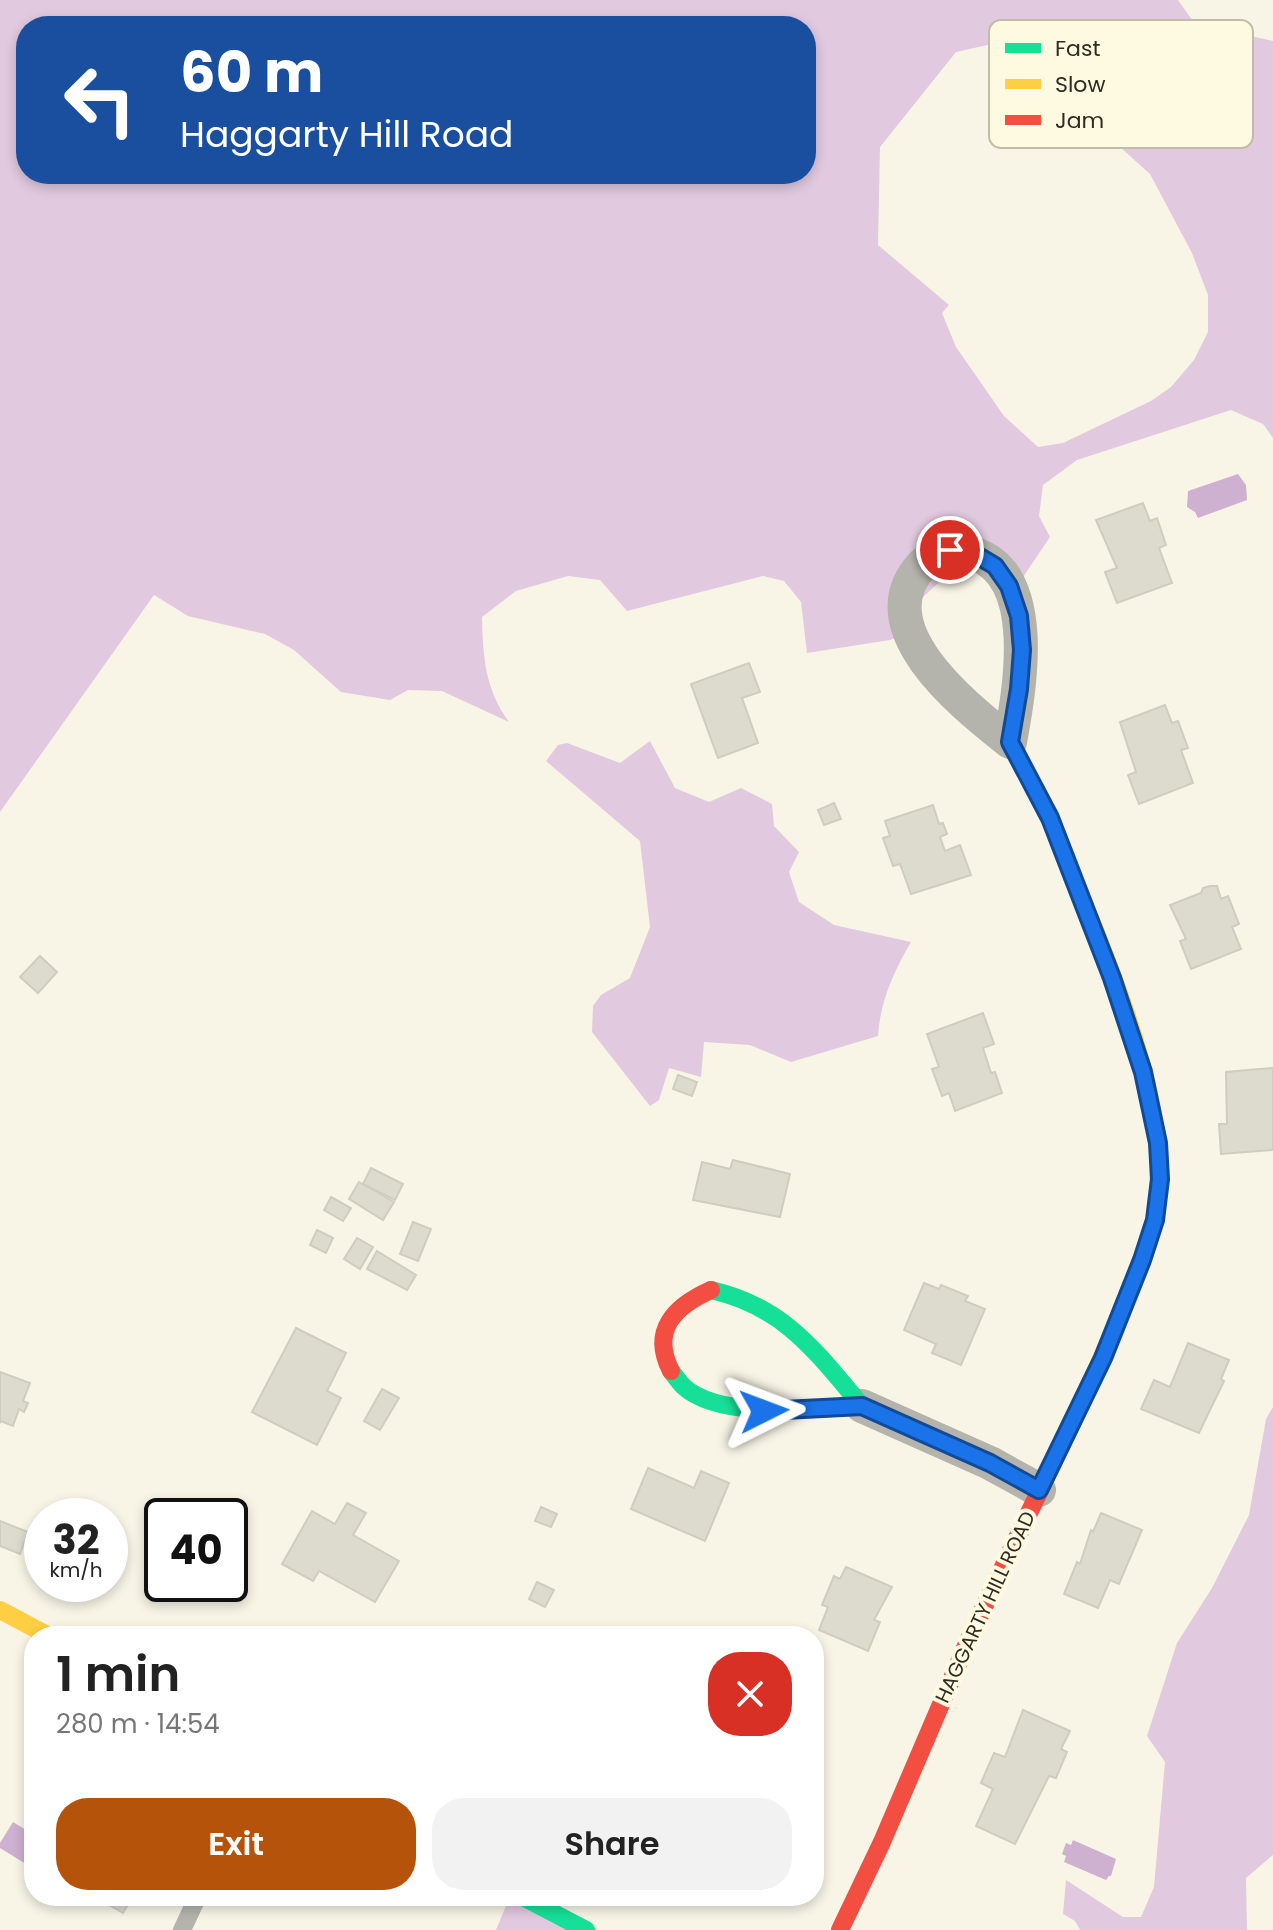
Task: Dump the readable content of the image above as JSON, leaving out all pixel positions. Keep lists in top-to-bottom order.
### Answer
{
  "streets": {
    "street": ["HAGGARTY HILL ROAD"]
  },
  "legend": ["Fast", "Slow", "Jam"],
  "page": {
    "turn": ["60 m", "Haggarty Hill Road"],
    "speed": "32 km/h",
    "limit": "40",
    "heading": ["1 min", "280 m · 14:54"],
    "buttons": ["Exit", "Share"]
  }
}
